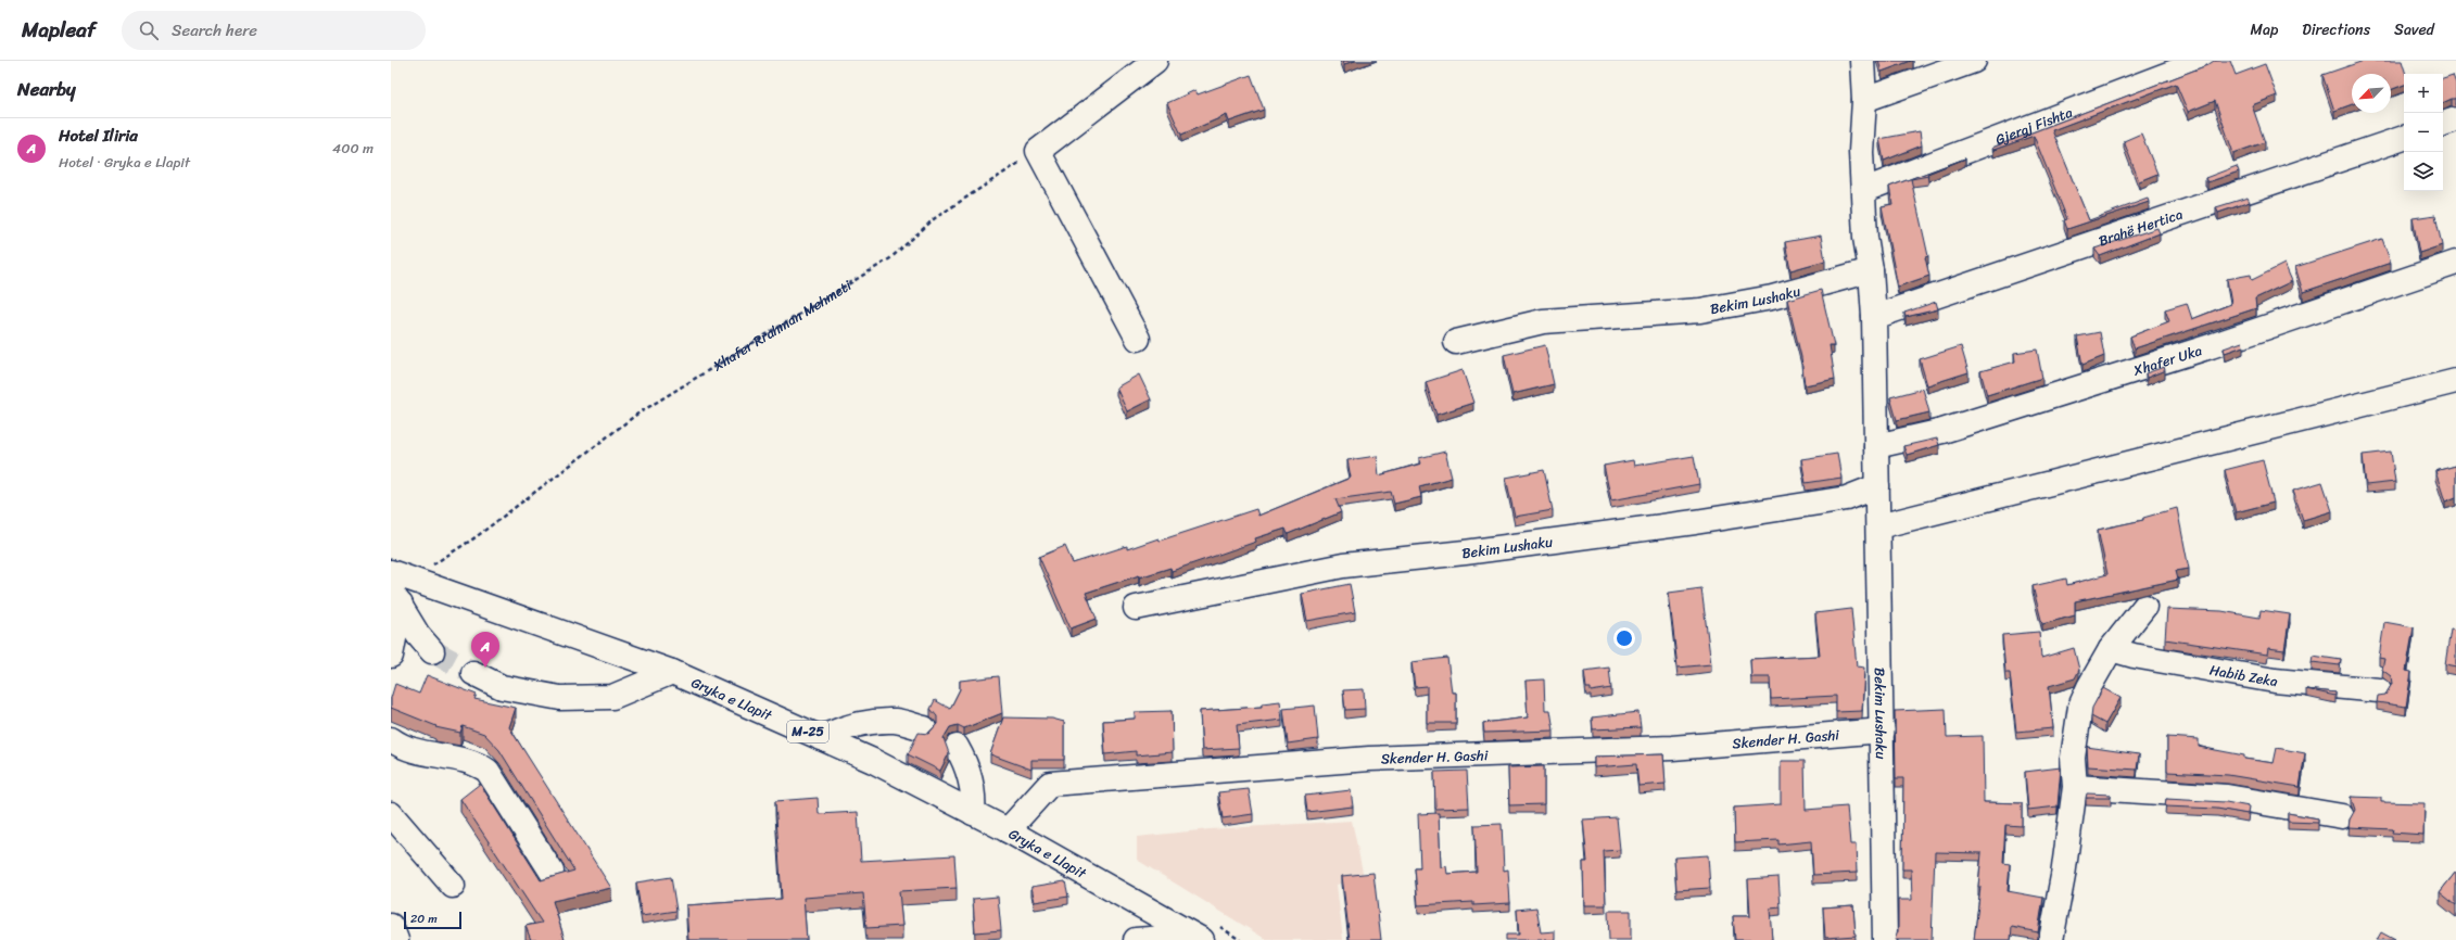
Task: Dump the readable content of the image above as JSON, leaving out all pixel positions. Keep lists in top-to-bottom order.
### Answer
{
  "streets": {
    "street": [
      "Gjergj Fishta",
      "Brahë Hertica",
      "Bekim Lushaku",
      "Xhafer Uka",
      "Habib Zeka",
      "Gryka e Llapit",
      "M-25",
      "Skender H. Gashi"
    ],
    "path": ["Xhafer Rrahman Mehmeti"]
  },
  "crossings": [
    ["Gjergj Fishta", "Bekim Lushaku"],
    ["Brahë Hertica", "Bekim Lushaku"],
    ["Bekim Lushaku", "Xhafer Uka"],
    ["Bekim Lushaku", "Skender H. Gashi"],
    ["Xhafer Rrahman Mehmeti", "Gryka e Llapit"],
    ["Gryka e Llapit", "Skender H. Gashi"]
  ],
  "scale_bar": "20 m",
  "north": "bottom left",
  "page": {
    "header": "Mapleaf",
    "search": "Search here",
    "nav": ["Map", "Directions", "Saved"],
    "heading": "Nearby",
    "map_buttons": ["+", "−"],
    "list": [
      {
        "mark": "A",
        "name": "Hotel Iliria",
        "note": "Hotel · Gryka e Llapit",
        "value": "400 m"
      }
    ],
    "pins": "A",
    "scale": "20 m"
  }
}
